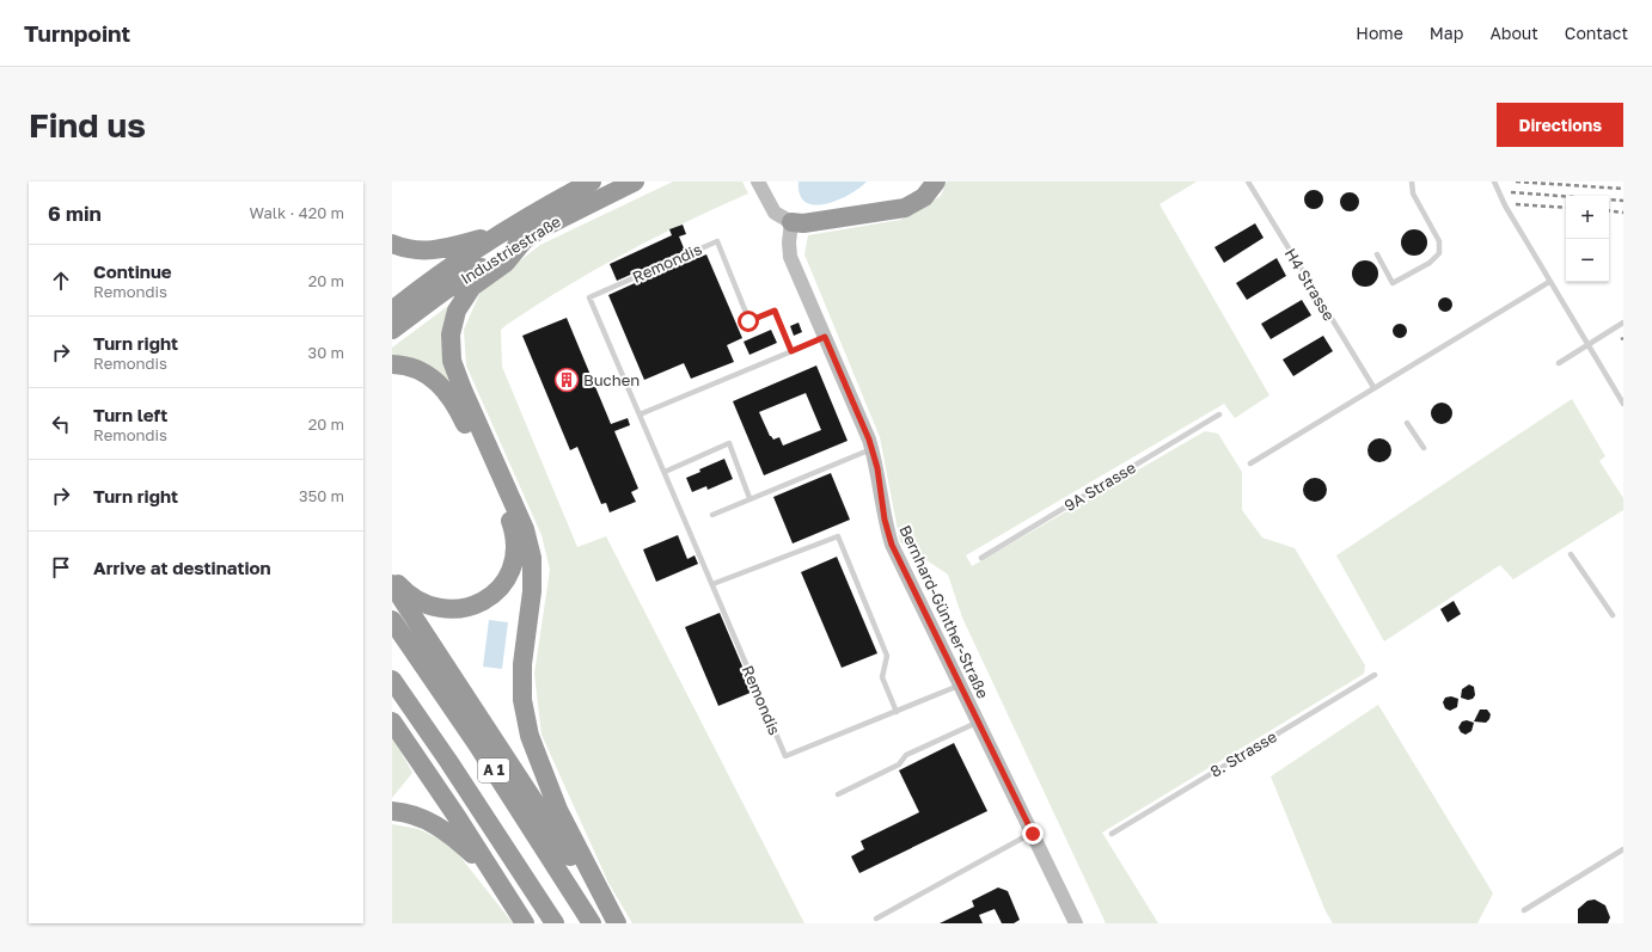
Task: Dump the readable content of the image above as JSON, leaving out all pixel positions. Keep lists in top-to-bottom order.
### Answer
{
  "streets": {
    "highway": ["Industriestraße", "A 1"],
    "street": ["Bernhard-Günther-Straße"],
    "lane": [
      "Remondis",
      "H4 Strasse",
      "9A Strasse",
      "8. Strasse"
    ]
  },
  "crossings": [
    ["Remondis", "Bernhard-Günther-Straße"]
  ],
  "places": {
    "building": ["Buchen"]
  },
  "page": {
    "header": "Turnpoint",
    "nav": [
      "Home",
      "Map",
      "About",
      "Contact"
    ],
    "buttons": "Directions",
    "title": "Find us",
    "heading": ["6 min", "Walk · 420 m"],
    "map_buttons": ["+", "−"],
    "list": [
      ["Continue", "Remondis", "20 m"],
      ["Turn right", "Remondis", "30 m"],
      ["Turn left", "Remondis", "20 m"],
      ["Turn right", "350 m"],
      "Arrive at destination"
    ]
  }
}
